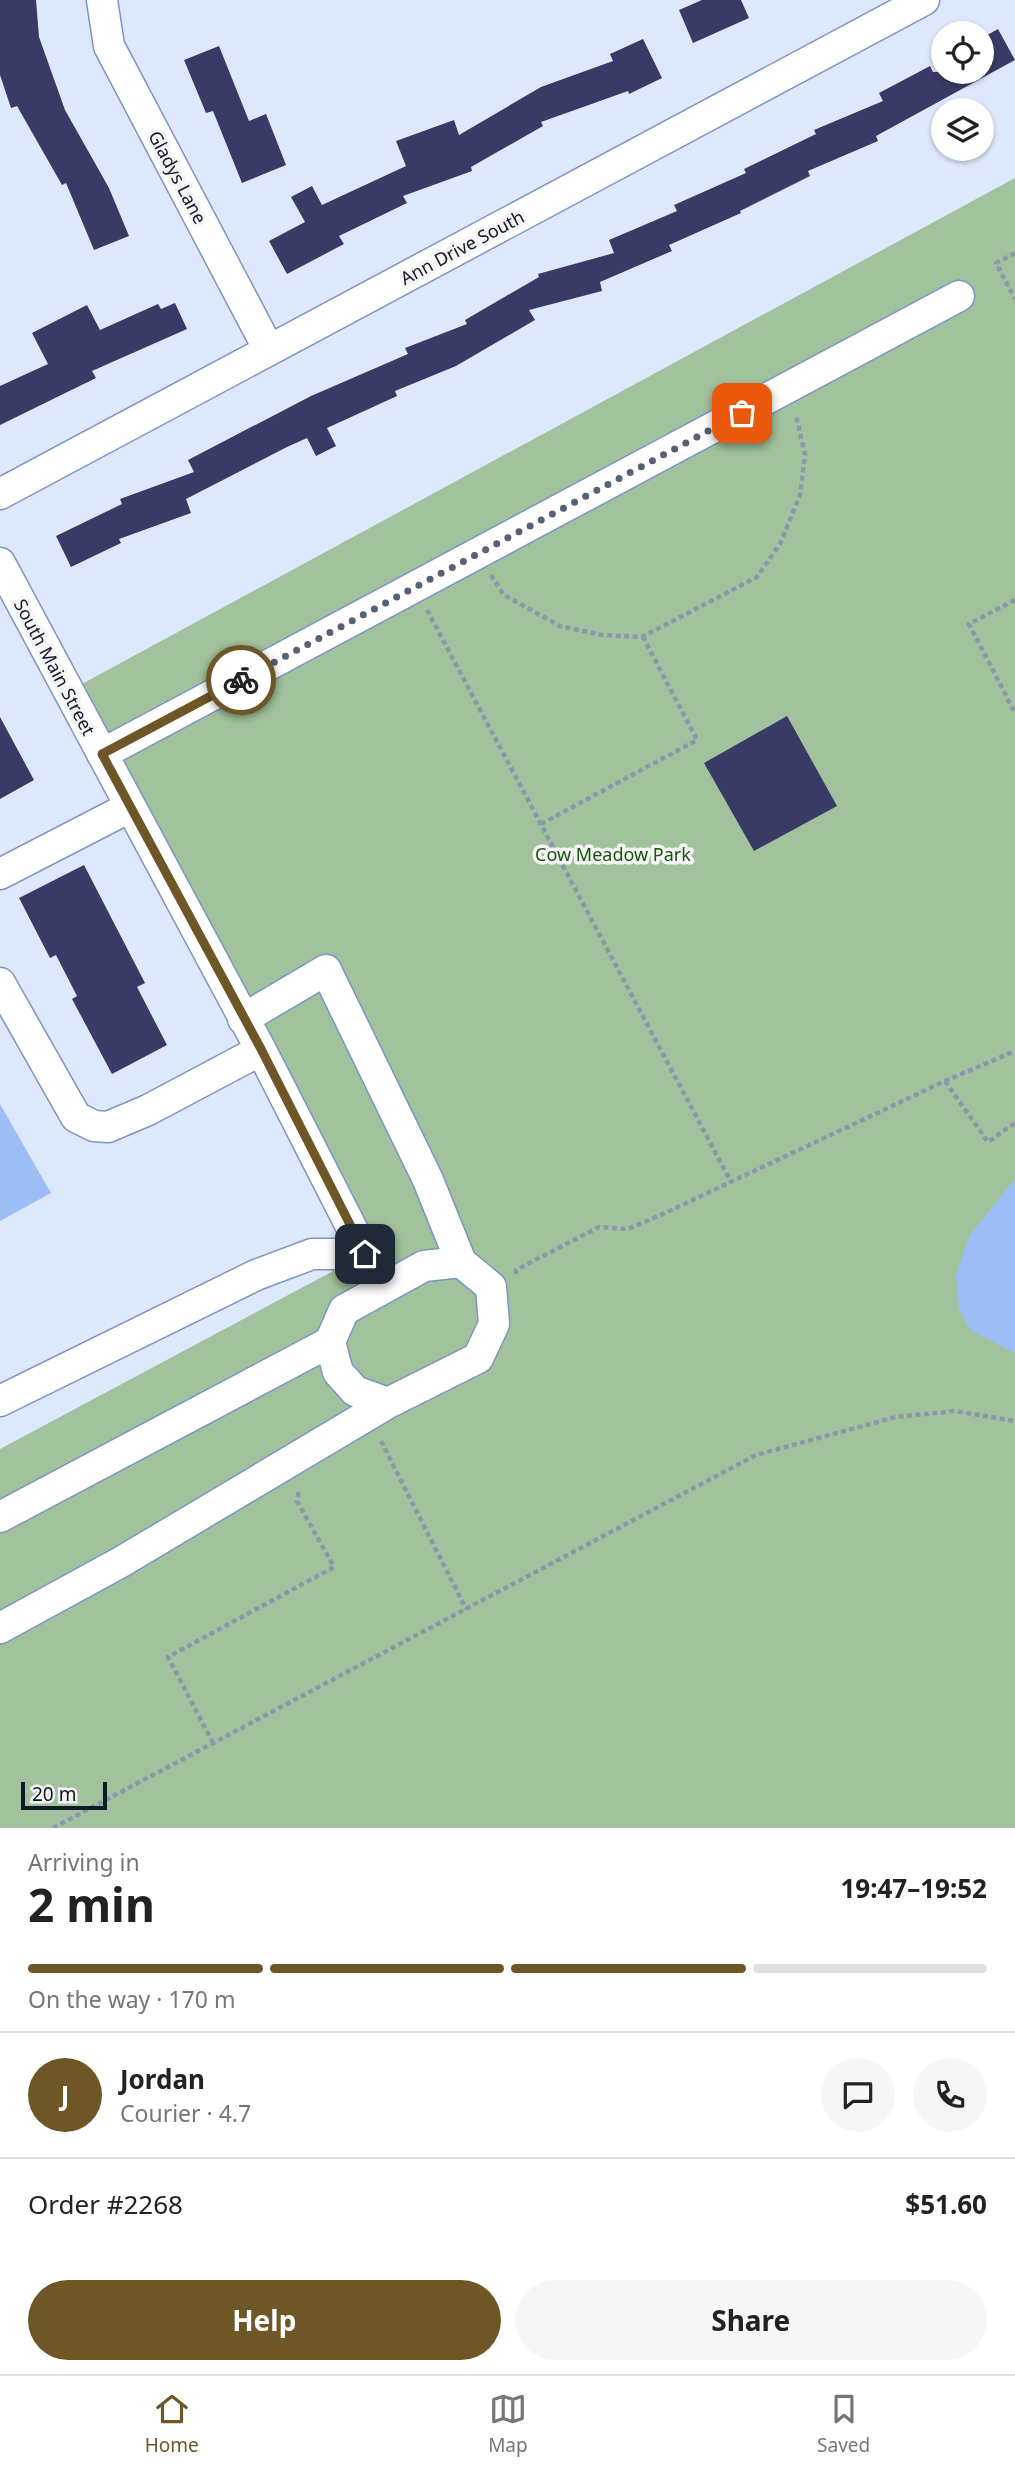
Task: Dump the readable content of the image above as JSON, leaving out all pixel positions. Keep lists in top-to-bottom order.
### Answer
{
  "streets": {
    "street": ["Gladys Lane", "Ann Drive South", "South Main Street"]
  },
  "crossings": [
    ["Gladys Lane", "Ann Drive South"]
  ],
  "parks": ["Cow Meadow Park"],
  "scale_bar": "20 m",
  "page": {
    "scale": "20 m",
    "heading": ["2 min", "Arriving in", "19:47–19:52"],
    "panel": [
      "Jordan",
      "Courier · 4.7",
      "Order #2268",
      "$51.60"
    ],
    "bar": "On the way · 170 m",
    "round": "J",
    "buttons": ["Help", "Share"],
    "tabs": ["Home", "Map", "Saved"]
  }
}
